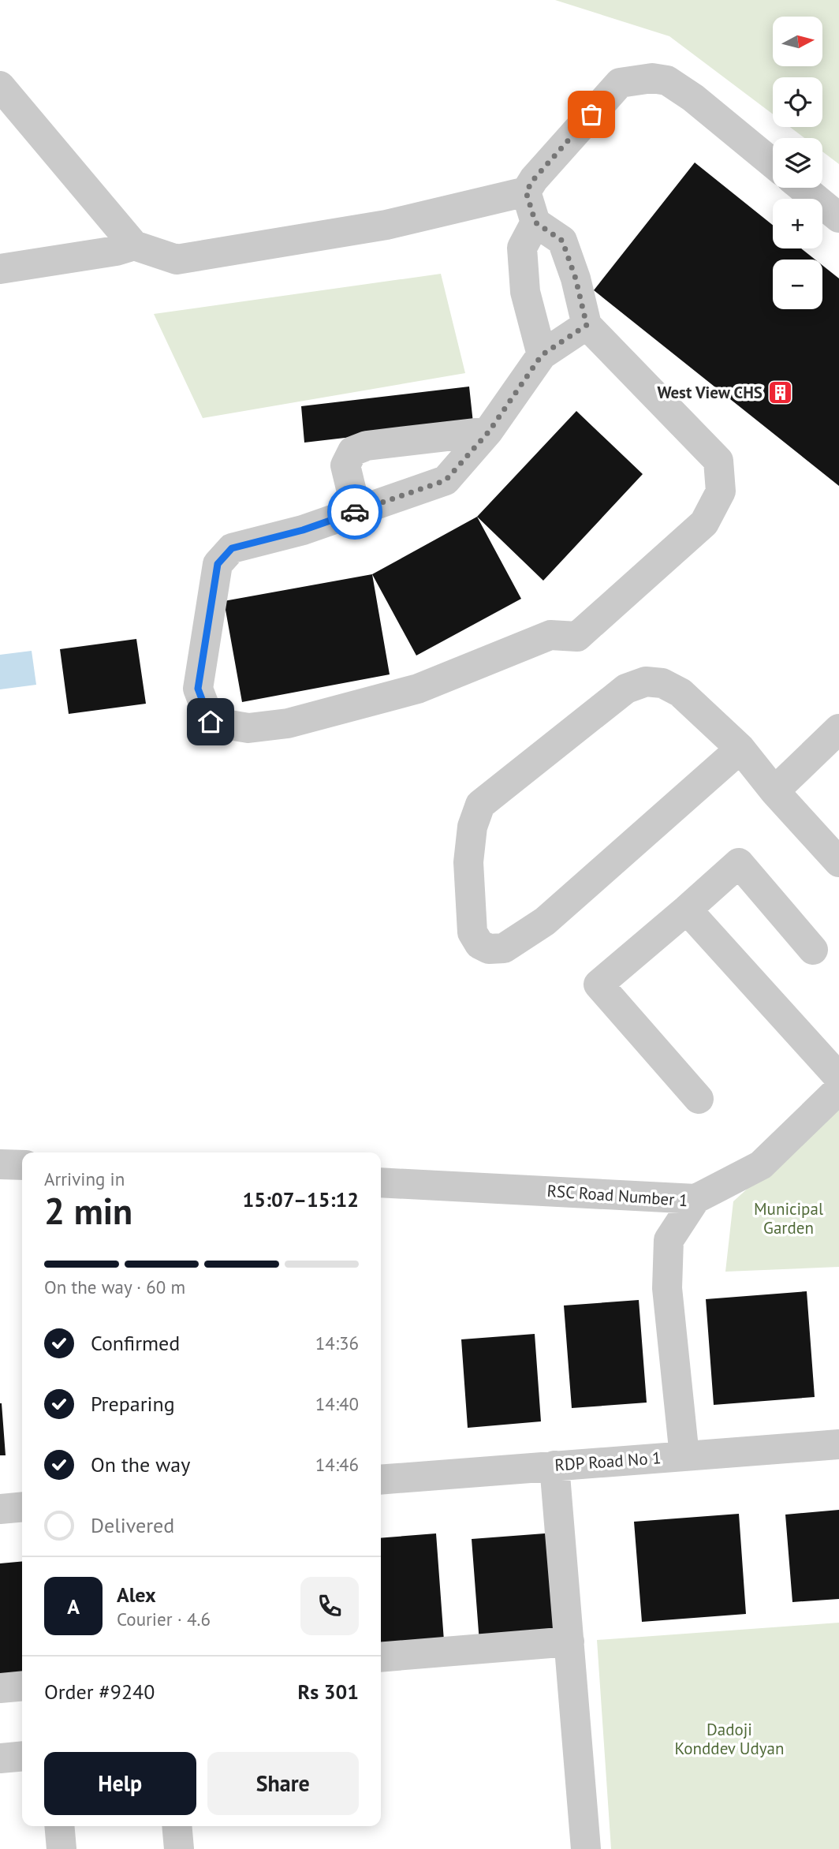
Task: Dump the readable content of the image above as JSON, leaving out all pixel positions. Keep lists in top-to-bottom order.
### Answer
{
  "streets": {
    "street": ["RSC Road Number 1", "RDP Road No 1"]
  },
  "crossings": [
    ["RSC Road Number 1", "RDP Road No 1"]
  ],
  "parks": ["Municipal Garden", "Dadoji Konddev Udyan"],
  "places": {
    "building": ["West View CHS"]
  },
  "north": "right",
  "page": {
    "map_buttons": ["+", "−"],
    "heading": ["2 min", "Arriving in", "15:07–15:12"],
    "panel": [
      "Alex",
      "Courier · 4.6",
      "Order #9240",
      "Rs 301"
    ],
    "bar": "On the way · 60 m",
    "list": [
      ["Confirmed", "14:36"],
      ["Preparing", "14:40"],
      ["On the way", "14:46"],
      "Delivered"
    ],
    "round": "A",
    "buttons": ["Help", "Share"]
  }
}
